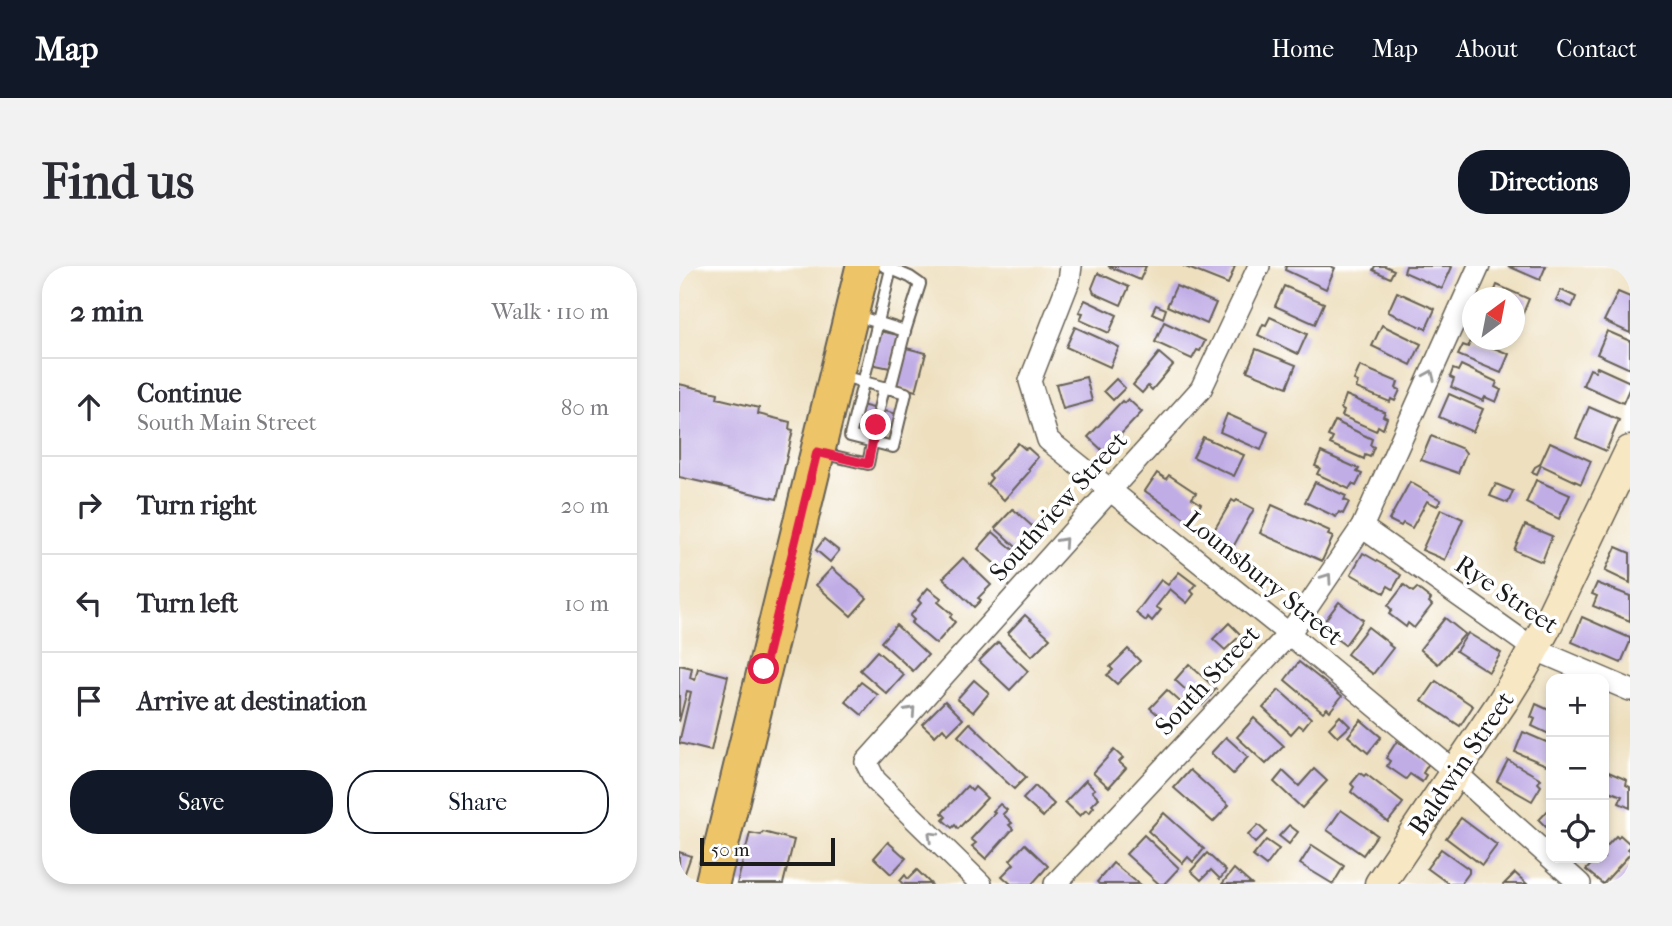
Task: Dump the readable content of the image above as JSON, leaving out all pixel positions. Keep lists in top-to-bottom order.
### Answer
{
  "streets": {
    "main road": ["Baldwin Street"],
    "street": [
      "Southview Street",
      "Lounsbury Street",
      "Rye Street",
      "South Street"
    ]
  },
  "crossings": [
    ["Southview Street", "Lounsbury Street"],
    ["Lounsbury Street", "South Street"],
    ["Lounsbury Street", "Baldwin Street"],
    ["Rye Street", "South Street"],
    ["Rye Street", "Baldwin Street"]
  ],
  "one_way": ["South Street"],
  "scale_bar": "50 m",
  "north": "top right",
  "page": {
    "header": "Map",
    "nav": [
      "Home",
      "Map",
      "About",
      "Contact"
    ],
    "buttons": [
      "Directions",
      ["Save", "Share"]
    ],
    "title": "Find us",
    "heading": ["2 min", "Walk · 110 m"],
    "list": [
      ["Continue", "South Main Street", "80 m"],
      ["Turn right", "20 m"],
      ["Turn left", "10 m"],
      "Arrive at destination"
    ],
    "map_buttons": ["+", "−"],
    "scale": "50 m"
  }
}
